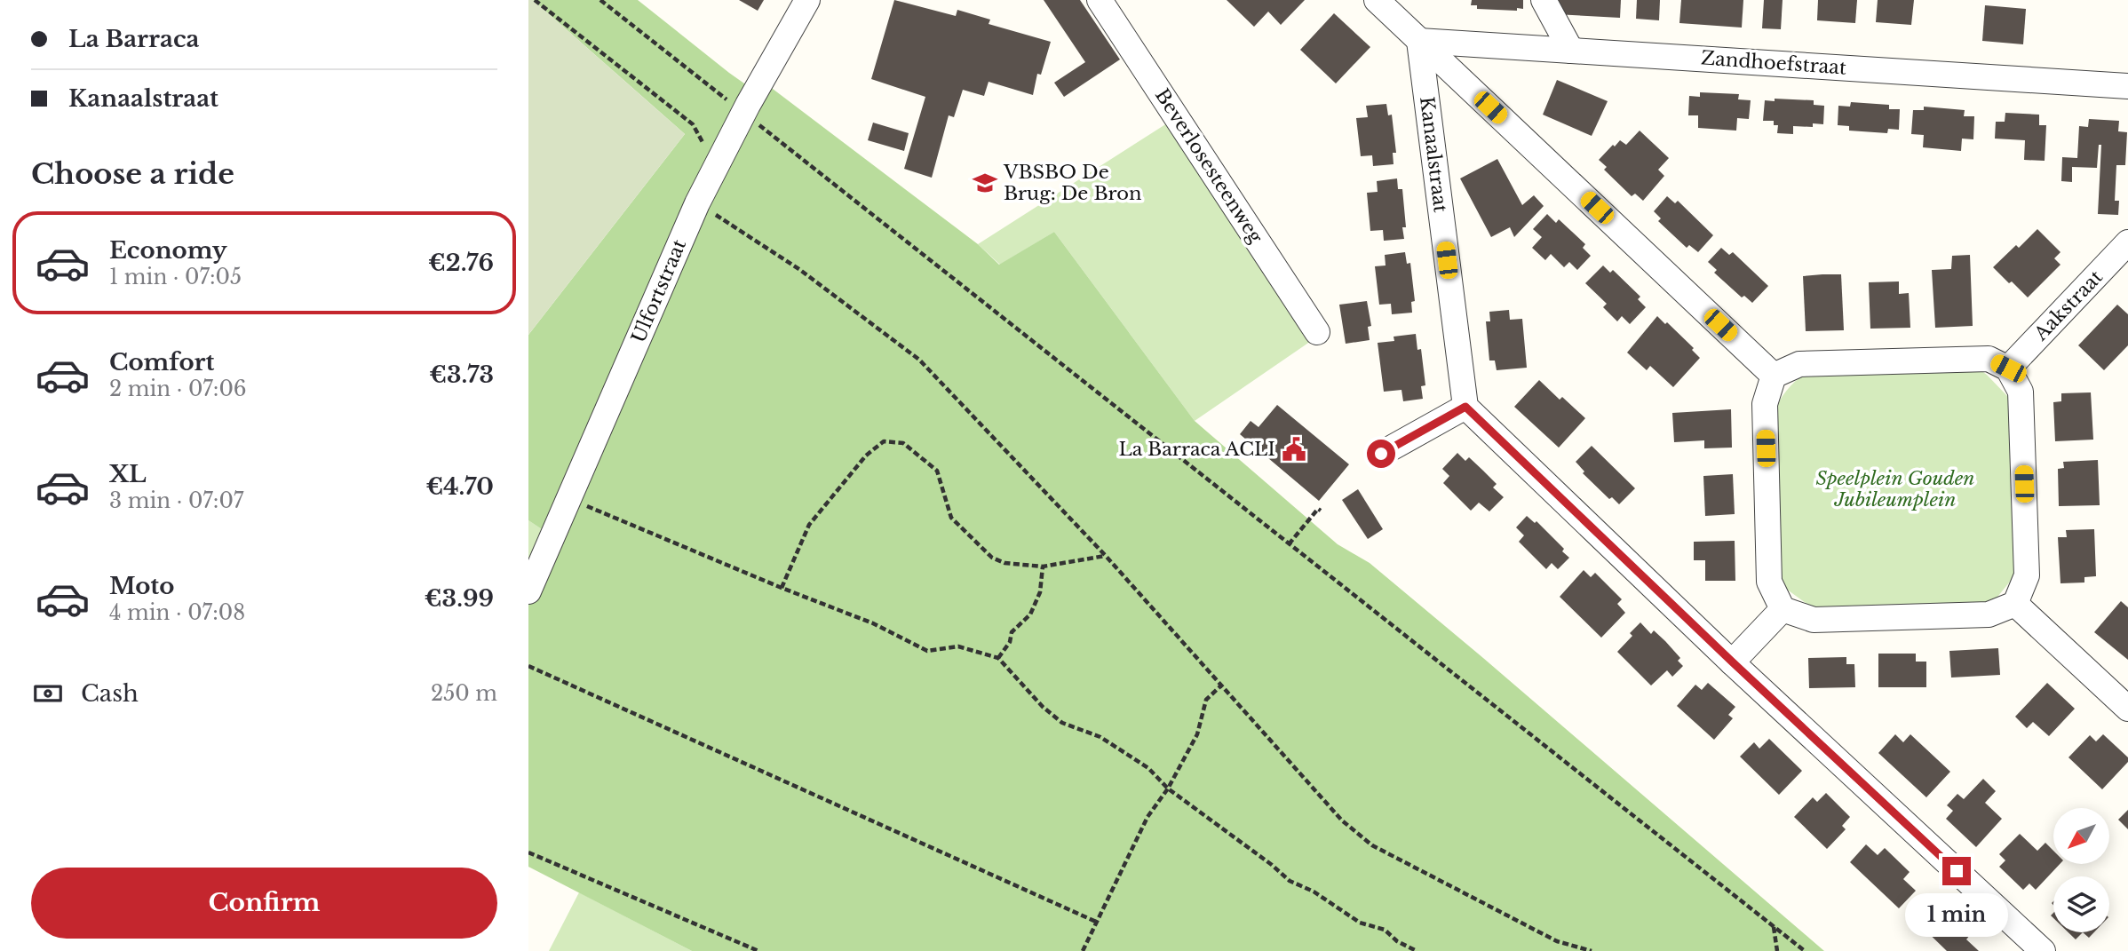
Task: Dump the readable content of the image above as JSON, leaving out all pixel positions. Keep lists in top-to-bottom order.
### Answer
{
  "streets": {
    "street": [
      "Zandhoefstraat",
      "Kanaalstraat",
      "Beverlosesteenweg",
      "Ulfortstraat",
      "Aakstraat"
    ]
  },
  "crossings": [
    ["Zandhoefstraat", "Kanaalstraat"]
  ],
  "parks": ["Speelplein Gouden Jubileumplein"],
  "places": {
    "school or university": ["VBSBO De Brug: De Bron"],
    "public building": ["La Barraca ACLI"]
  },
  "north": "bottom left",
  "page": {
    "banner": ["La Barraca", "Kanaalstraat"],
    "heading": "Choose a ride",
    "list": [
      {
        "name": "Economy",
        "note": "1 min · 07:05",
        "value": "€2.76"
      },
      {
        "name": "Comfort",
        "note": "2 min · 07:06",
        "value": "€3.73"
      },
      {
        "name": "XL",
        "note": "3 min · 07:07",
        "value": "€4.70"
      },
      {
        "name": "Moto",
        "note": "4 min · 07:08",
        "value": "€3.99"
      }
    ],
    "pay": ["Cash", "250 m"],
    "buttons": "Confirm",
    "bubble": "1 min"
  }
}
